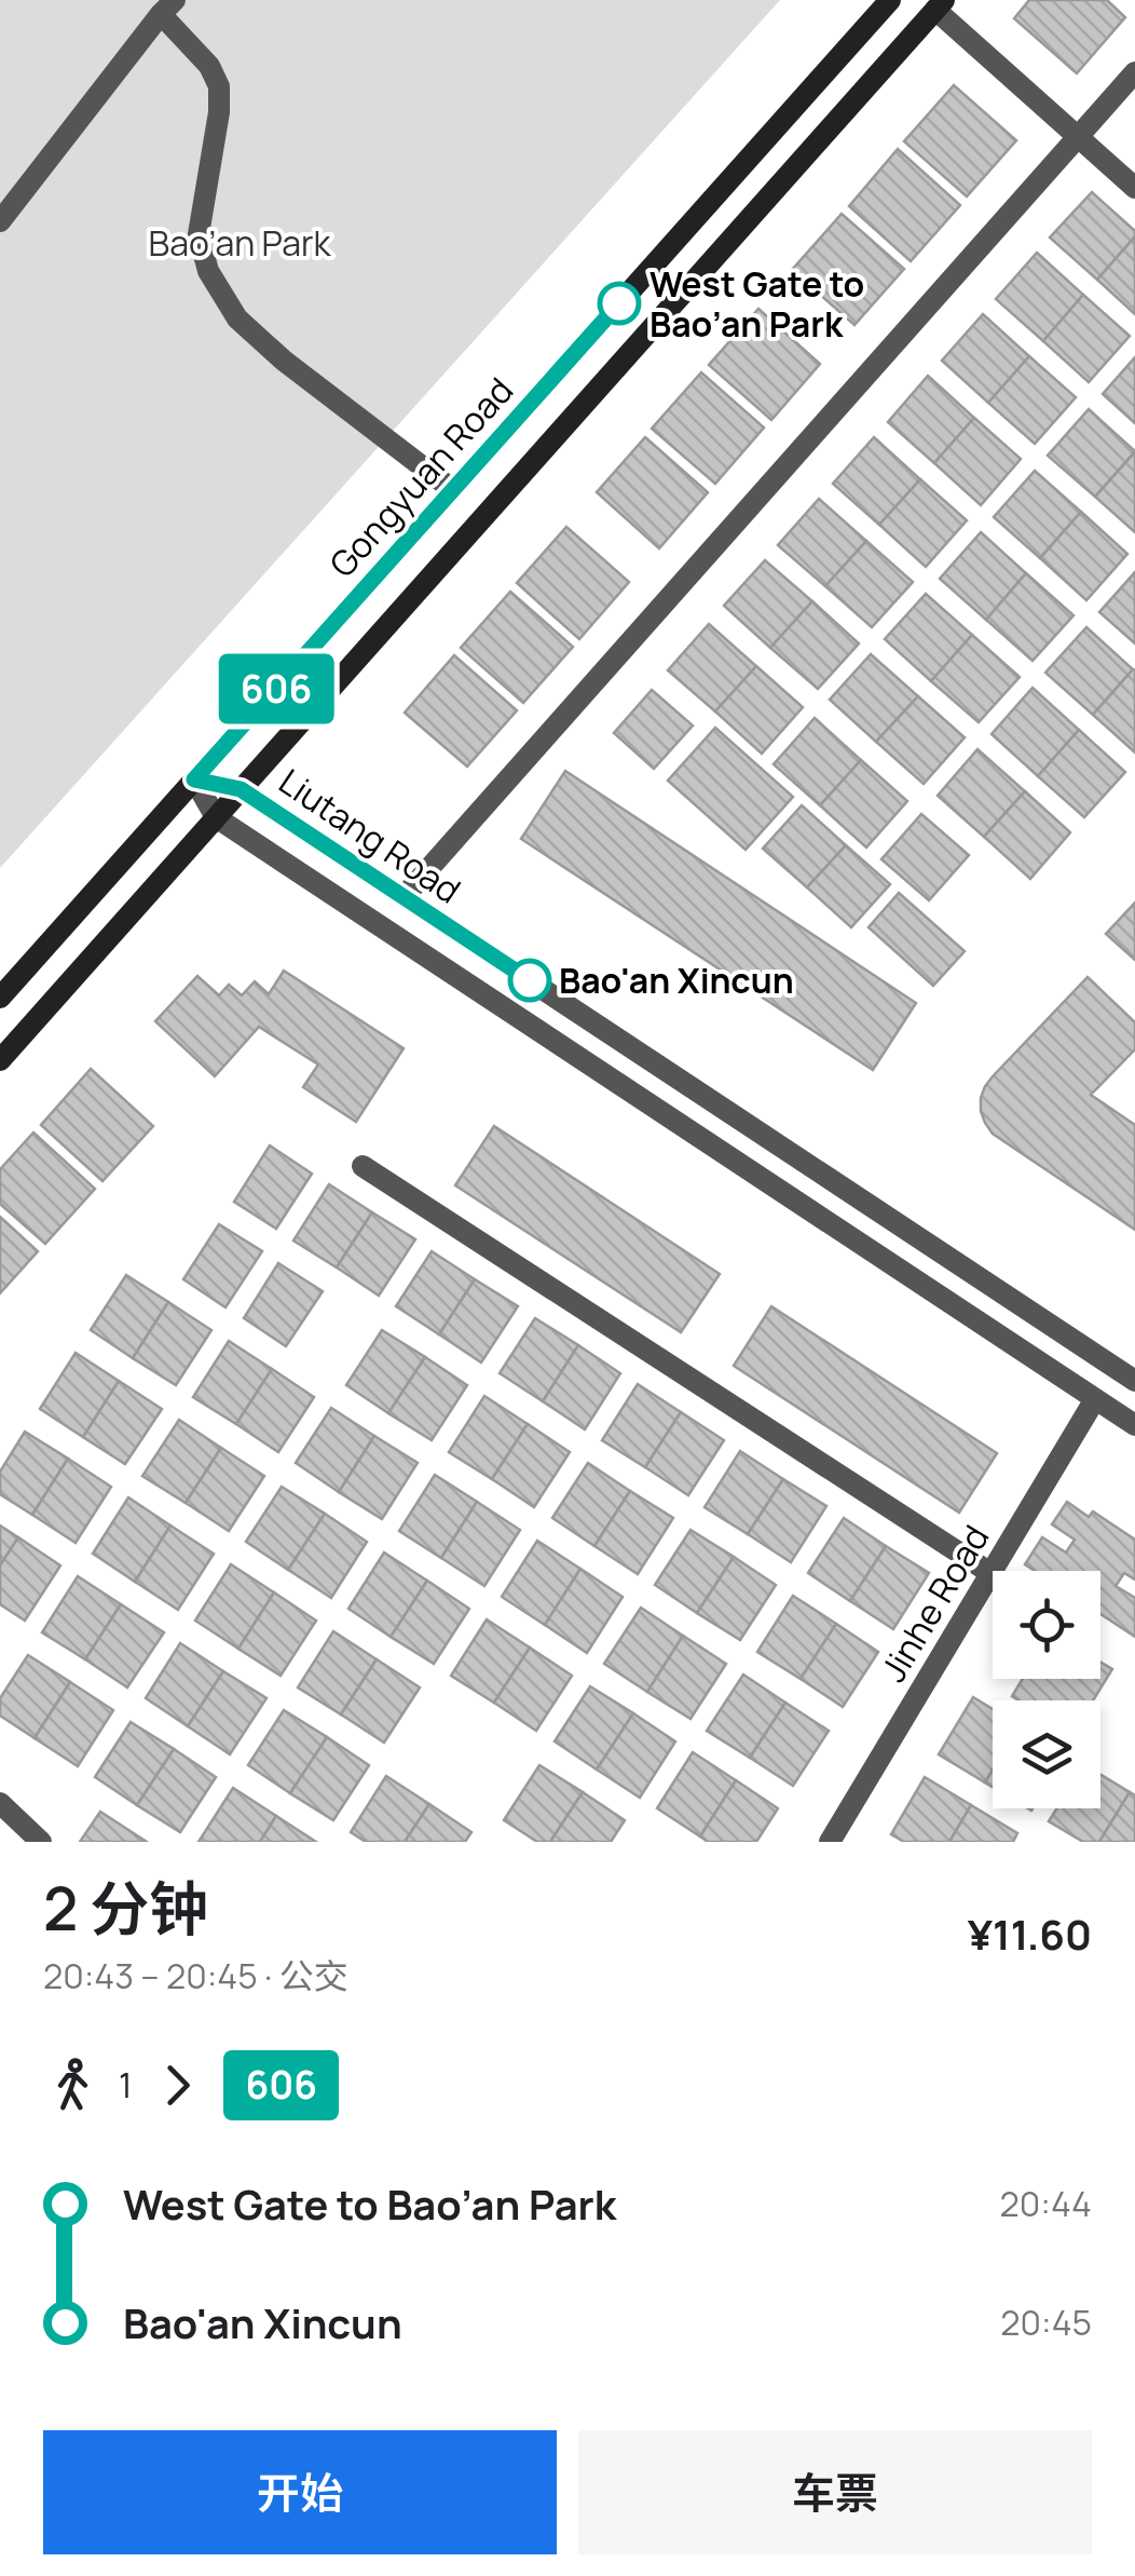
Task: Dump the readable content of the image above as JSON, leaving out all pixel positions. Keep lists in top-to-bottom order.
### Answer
{
  "streets": {
    "main road": ["Gongyuan Road"],
    "street": ["Liutang Road", "Jinhe Road"]
  },
  "crossings": [
    ["Gongyuan Road", "Liutang Road"],
    ["Liutang Road", "Jinhe Road"]
  ],
  "parks": ["Bao’an Park"],
  "places": ["West Gate to Bao’an Park", "Bao'an Xincun"],
  "lines": ["bus line 606"],
  "page": {
    "on_map": "606",
    "heading": ["2 分钟", "20:43 – 20:45 · 公交", "¥11.60"],
    "legs": ["1", "606"],
    "list": [
      {
        "name": "West Gate to Bao’an Park",
        "value": "20:44"
      },
      {
        "name": "Bao'an Xincun",
        "value": "20:45"
      }
    ],
    "buttons": ["开始", "车票"]
  }
}
